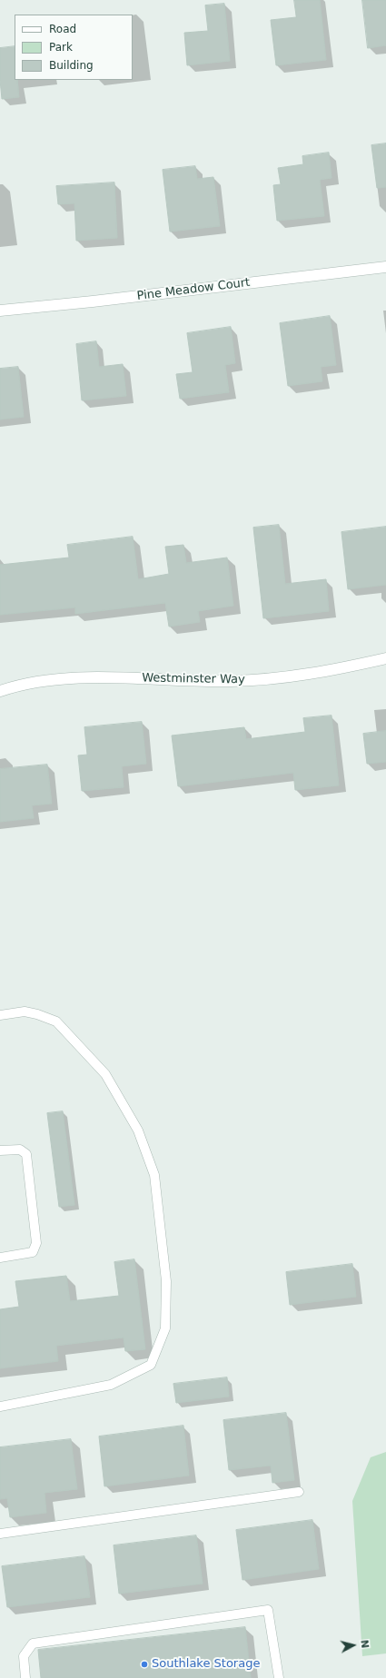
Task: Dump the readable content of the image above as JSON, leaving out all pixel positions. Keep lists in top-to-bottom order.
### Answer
{
  "streets": {
    "street": ["Pine Meadow Court", "Westminster Way"]
  },
  "places": ["Southlake Storage"],
  "legend": ["Road", "Park", "Building"],
  "north": "right"
}
